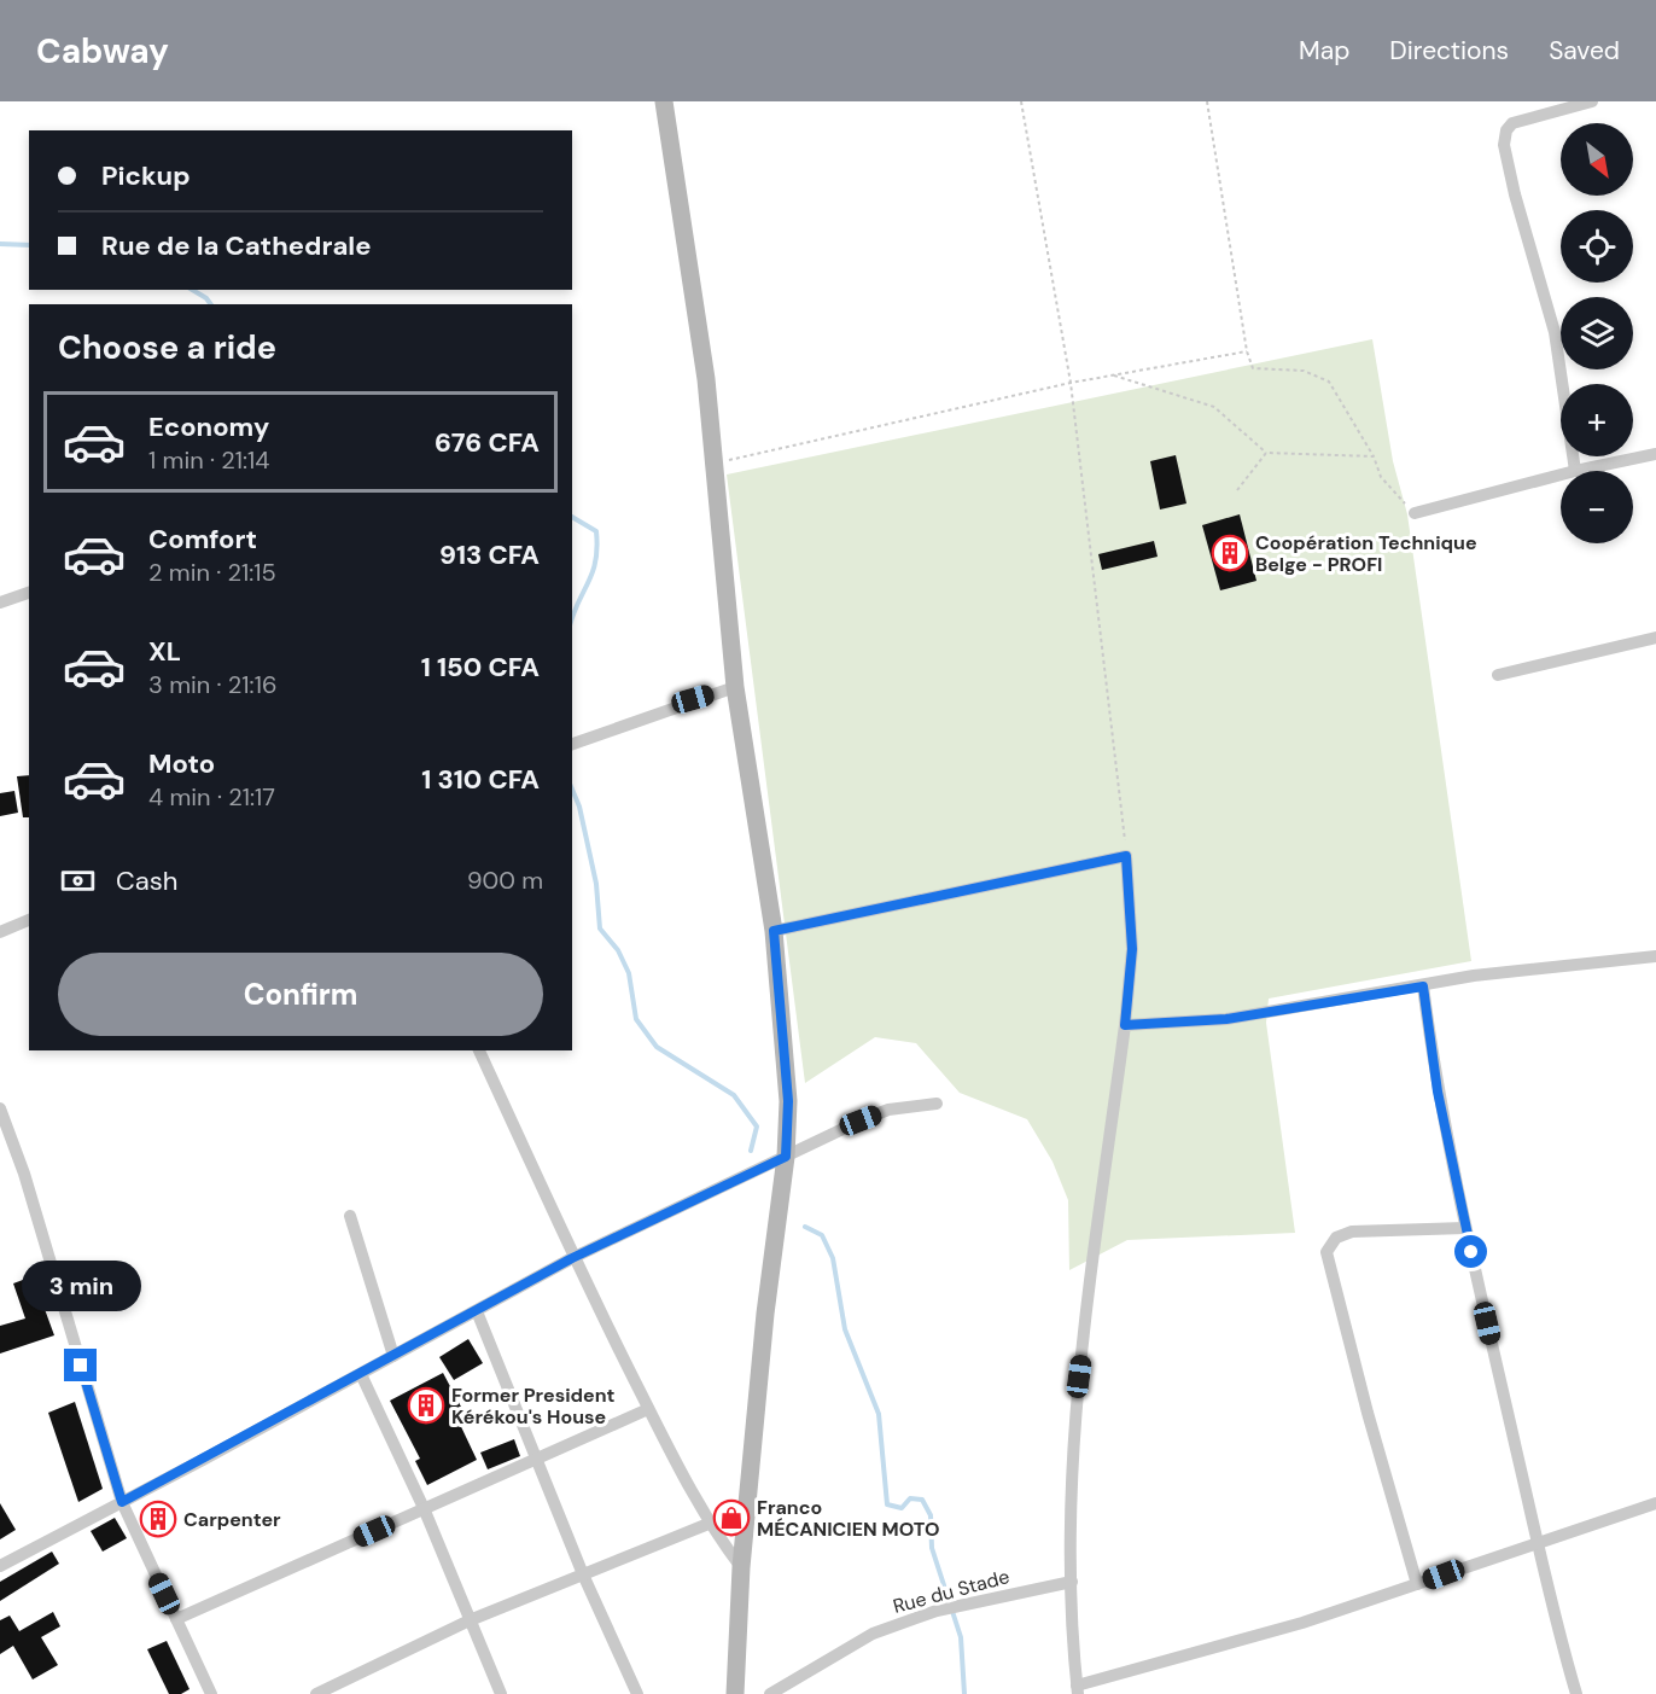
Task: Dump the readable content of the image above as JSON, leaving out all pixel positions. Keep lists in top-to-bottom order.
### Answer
{
  "streets": {
    "street": ["Rue du Stade"]
  },
  "places": {
    "building": ["Coopération Technique Belge - PROFI", "Former President Kérékou's House", "Carpenter"],
    "shop": ["Franco MÉCANICIEN MOTO"]
  },
  "north": "bottom right",
  "page": {
    "header": "Cabway",
    "nav": ["Map", "Directions", "Saved"],
    "map_buttons": ["+", "−"],
    "banner": ["Pickup", "Rue de la Cathedrale"],
    "heading": "Choose a ride",
    "list": [
      {
        "name": "Economy",
        "note": "1 min · 21:14",
        "value": "676 CFA"
      },
      {
        "name": "Comfort",
        "note": "2 min · 21:15",
        "value": "913 CFA"
      },
      {
        "name": "XL",
        "note": "3 min · 21:16",
        "value": "1 150 CFA"
      },
      {
        "name": "Moto",
        "note": "4 min · 21:17",
        "value": "1 310 CFA"
      }
    ],
    "pay": ["Cash", "900 m"],
    "buttons": "Confirm",
    "bubble": "3 min"
  }
}
